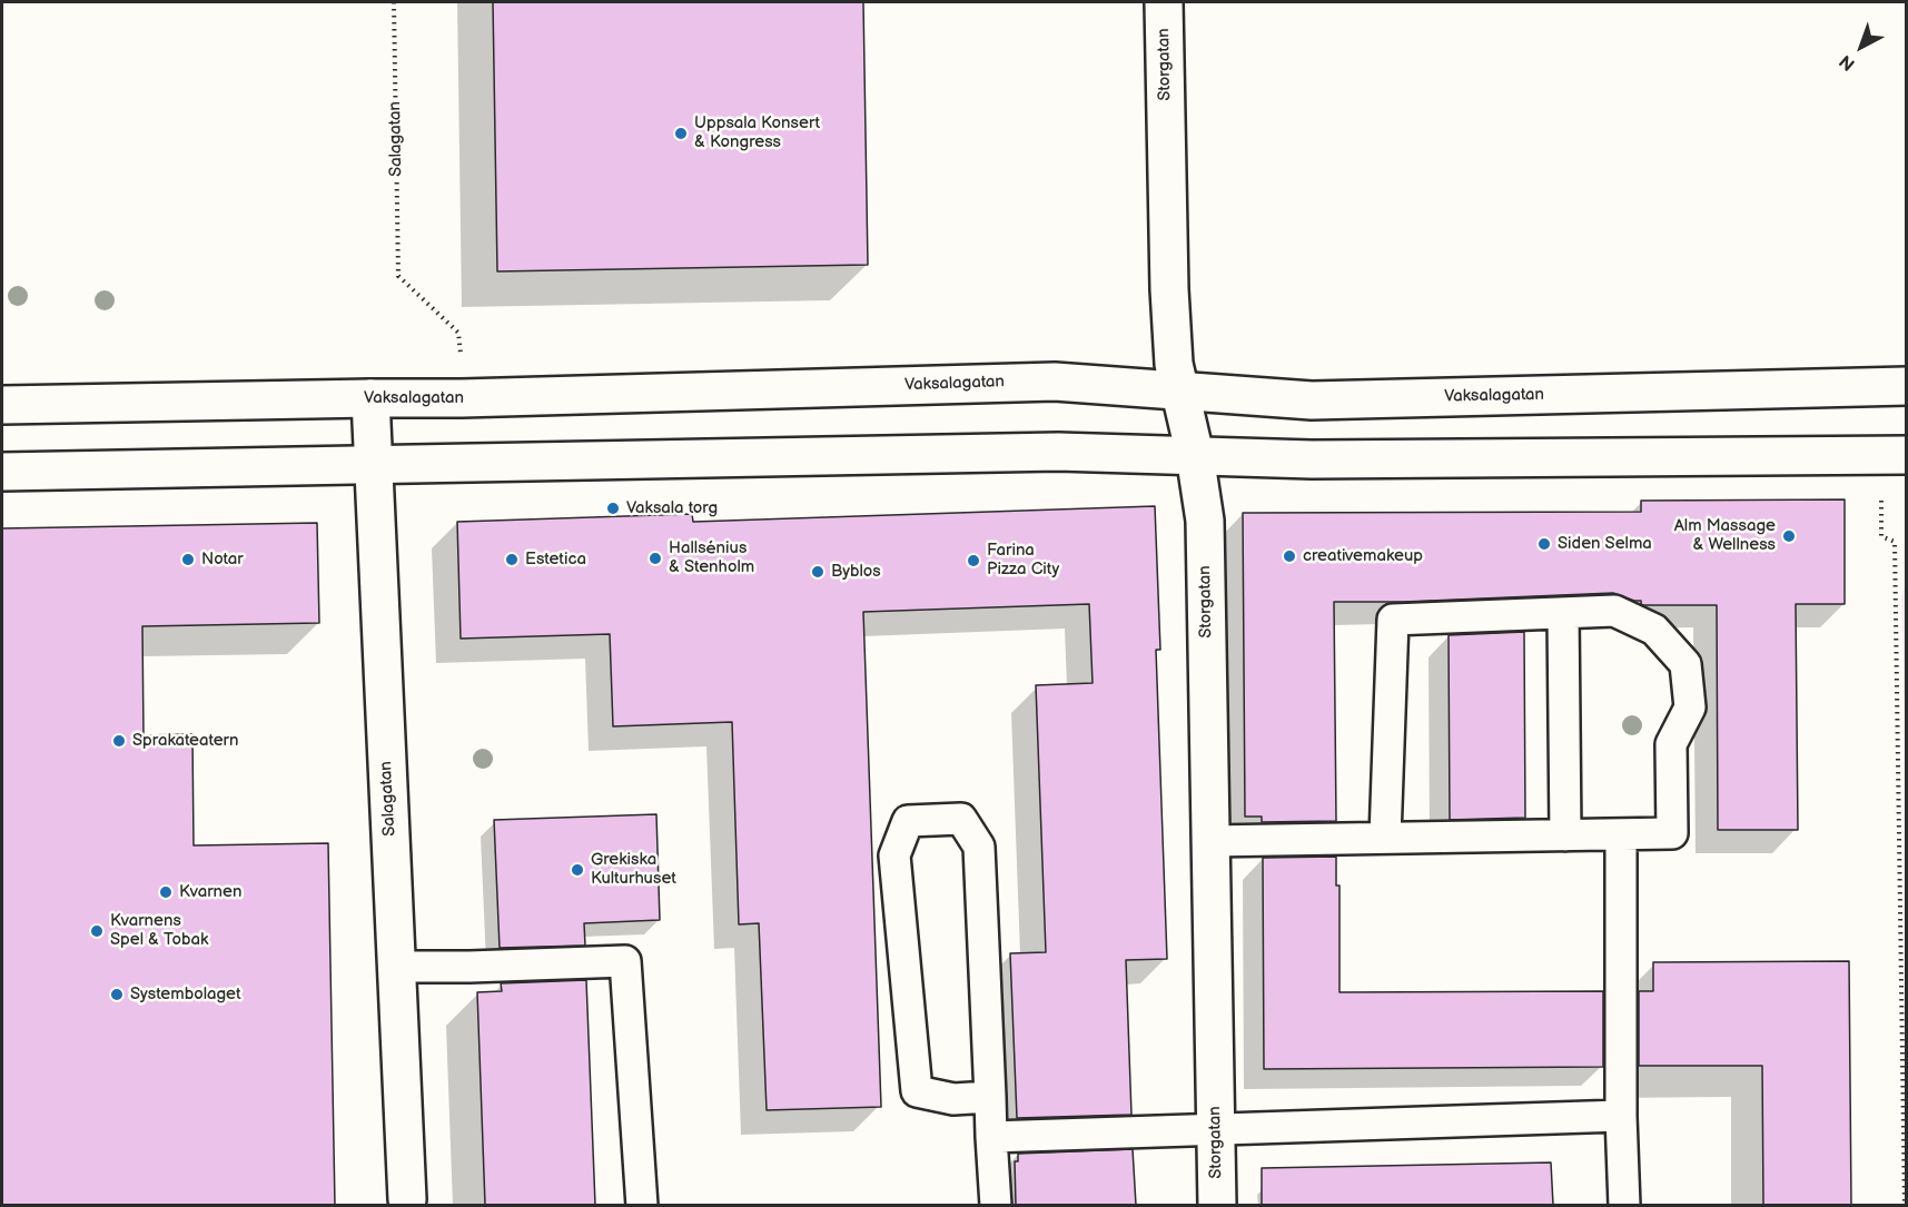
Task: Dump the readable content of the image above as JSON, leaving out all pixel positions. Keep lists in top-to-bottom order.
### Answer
{
  "streets": {
    "main road": ["Storgatan", "Salagatan", "Vaksalagatan"]
  },
  "crossings": [
    ["Storgatan", "Vaksalagatan"],
    ["Salagatan", "Vaksalagatan"]
  ],
  "places": [
    "Uppsala Konsert & Kongress",
    "Vaksala torg",
    "Alm Massage & Wellness",
    "Siden Selma",
    "creativemakeup",
    "Hallsénius & Stenholm",
    "Notar",
    "Estetica",
    "Farina Pizza City",
    "Byblos",
    "Sprakateatern",
    "Grekiska Kulturhuset",
    "Kvarnen",
    "Kvarnens Spel & Tobak",
    "Systembolaget"
  ],
  "north": "bottom left"
}
